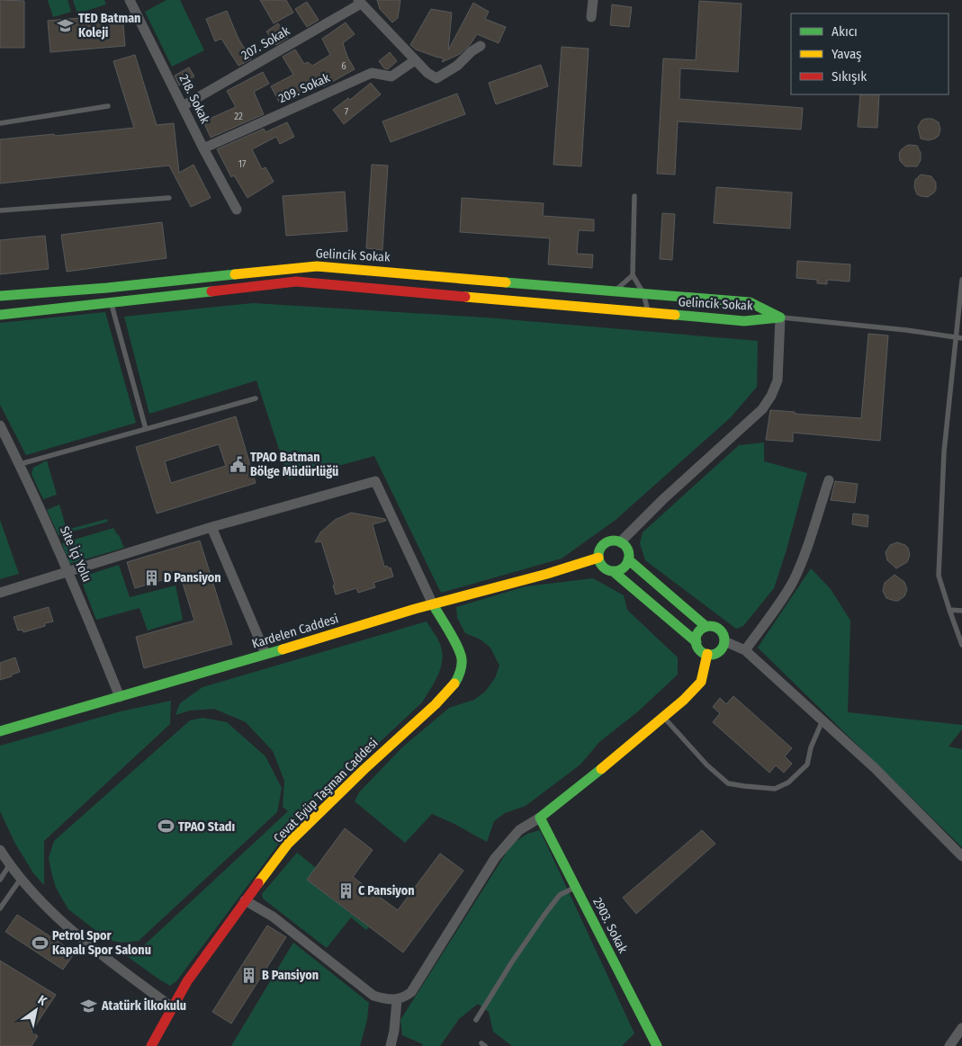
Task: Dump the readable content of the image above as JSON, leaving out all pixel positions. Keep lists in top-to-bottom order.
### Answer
{
  "streets": {
    "street": [
      "207. Sokak",
      "209. Sokak",
      "218. Sokak",
      "Gelincik Sokak",
      "Site İçi Yolu",
      "Kardelen Caddesi",
      "Cevat Eyüp Taşman Caddesi",
      "2903. Sokak"
    ]
  },
  "crossings": [
    ["207. Sokak", "218. Sokak"],
    ["209. Sokak", "218. Sokak"],
    ["Site İçi Yolu", "Kardelen Caddesi"],
    ["Kardelen Caddesi", "Cevat Eyüp Taşman Caddesi"]
  ],
  "places": {
    "school or university": ["TED Batman Koleji", "Atatürk İlkokulu"],
    "public building": ["TPAO Batman Bölge Müdürlüğü"],
    "building": ["D Pansiyon", "C Pansiyon", "B Pansiyon"],
    "sports": ["TPAO Stadı", "Petrol Spor Kapalı Spor Salonu"]
  },
  "house_numbers": [
    "6",
    "7",
    "22",
    "17"
  ],
  "legend": ["Akıcı", "Yavaş", "Sıkışık"],
  "north": "top right"
}
